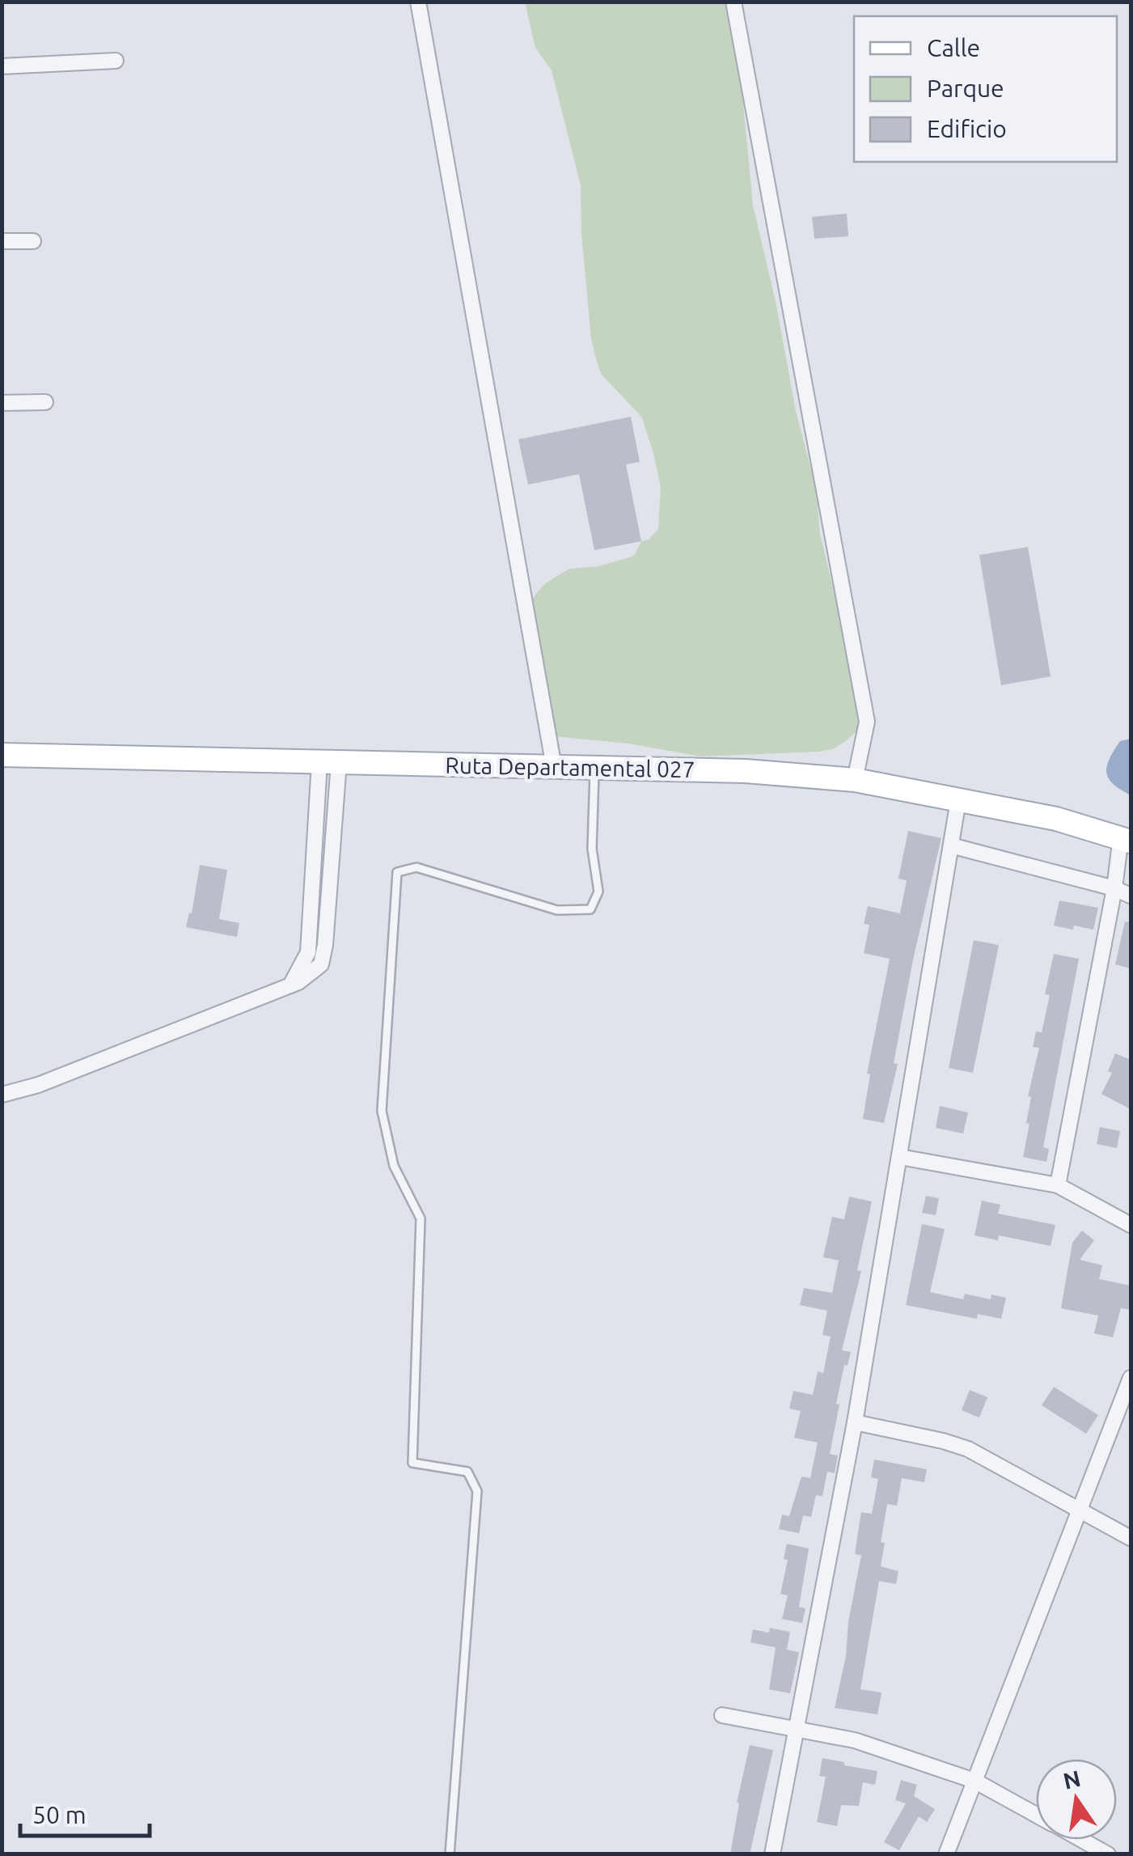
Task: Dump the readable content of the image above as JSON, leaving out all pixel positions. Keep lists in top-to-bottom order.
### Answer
{
  "streets": {
    "main road": ["Ruta Departamental 027"]
  },
  "legend": ["Calle", "Parque", "Edificio"],
  "scale_bar": "50 m",
  "north": "top"
}
